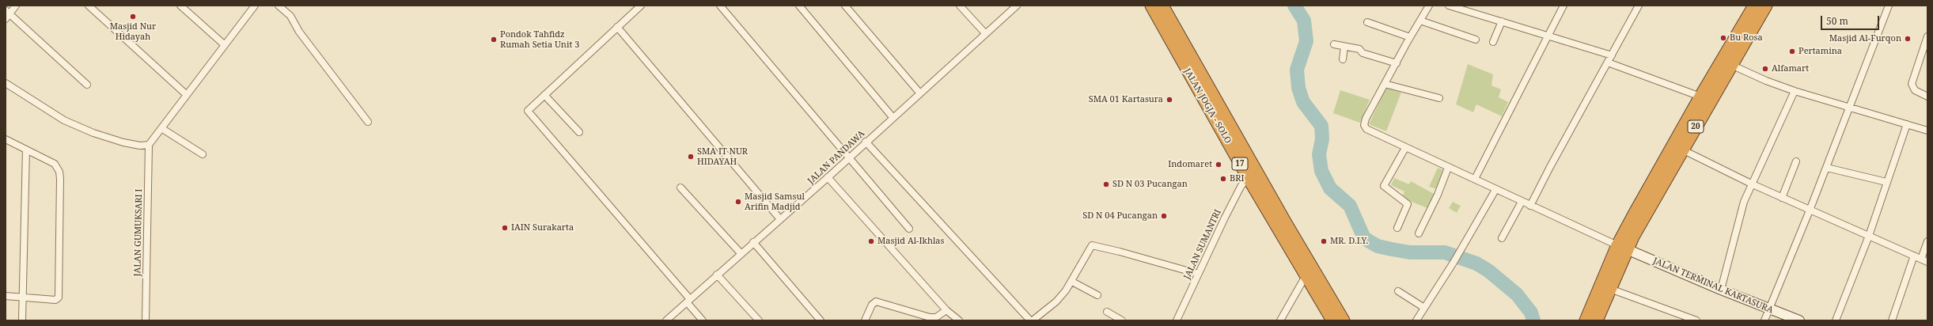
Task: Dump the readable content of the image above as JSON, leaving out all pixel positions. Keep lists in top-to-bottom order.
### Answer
{
  "streets": {
    "highway": ["JALAN JOGJA - SOLO", "20", "17"],
    "street": [
      "JALAN PANDAWA",
      "JALAN GUMUKSARI I",
      "JALAN SUMANTRI",
      "JALAN TERMINAL KARTASURA"
    ]
  },
  "crossings": [
    ["JALAN JOGJA - SOLO", "JALAN SUMANTRI"],
    ["20", "JALAN TERMINAL KARTASURA"]
  ],
  "places": [
    "Masjid Nur Hidayah",
    "Bu Rosa",
    "Masjid Al-Furqon",
    "Pondok Tahfidz Rumah Setia Unit 3",
    "Pertamina",
    "Alfamart",
    "SMA 01 Kartasura",
    "SMA IT NUR HIDAYAH",
    "Indomaret",
    "BRI",
    "SD N 03 Pucangan",
    "Masjid Samsul Arifin Madjid",
    "SD N 04 Pucangan",
    "IAIN Surakarta",
    "Masjid Al-Ikhlas",
    "MR. D.I.Y."
  ],
  "scale_bar": "50 m"
}
